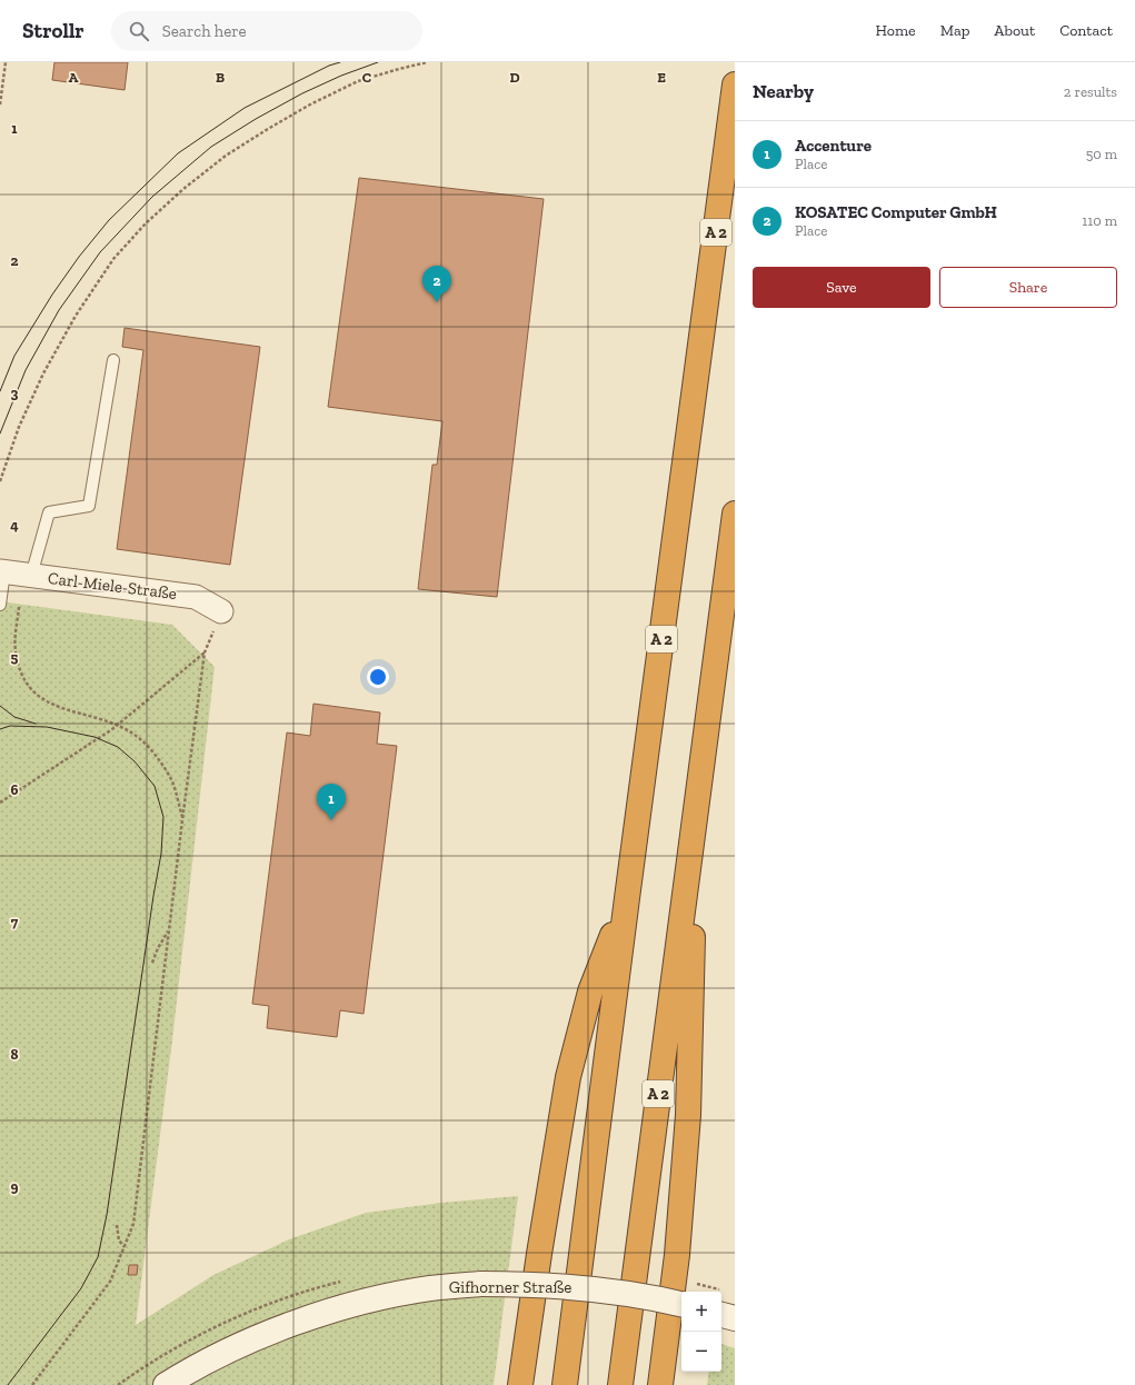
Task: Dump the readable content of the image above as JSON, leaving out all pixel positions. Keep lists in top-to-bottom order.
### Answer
{
  "streets": {
    "highway": ["A 2"],
    "main road": ["Gifhorner Straße"],
    "street": ["Carl-Miele-Straße"]
  },
  "page": {
    "header": "Strollr",
    "search": "Search here",
    "nav": [
      "Home",
      "Map",
      "About",
      "Contact"
    ],
    "heading": ["Nearby", "2 results"],
    "list": [
      {
        "mark": "1",
        "name": "Accenture",
        "note": "Place",
        "value": "50 m"
      },
      {
        "mark": "2",
        "name": "KOSATEC Computer GmbH",
        "note": "Place",
        "value": "110 m"
      }
    ],
    "buttons": ["Save", "Share"],
    "pins": ["2", "1"],
    "map_buttons": ["+", "−"]
  },
  "grid": {
    "columns": [
      "A",
      "B",
      "C",
      "D",
      "E"
    ],
    "rows": [
      "1",
      "2",
      "3",
      "4",
      "5",
      "6",
      "7",
      "8",
      "9"
    ]
  }
}
